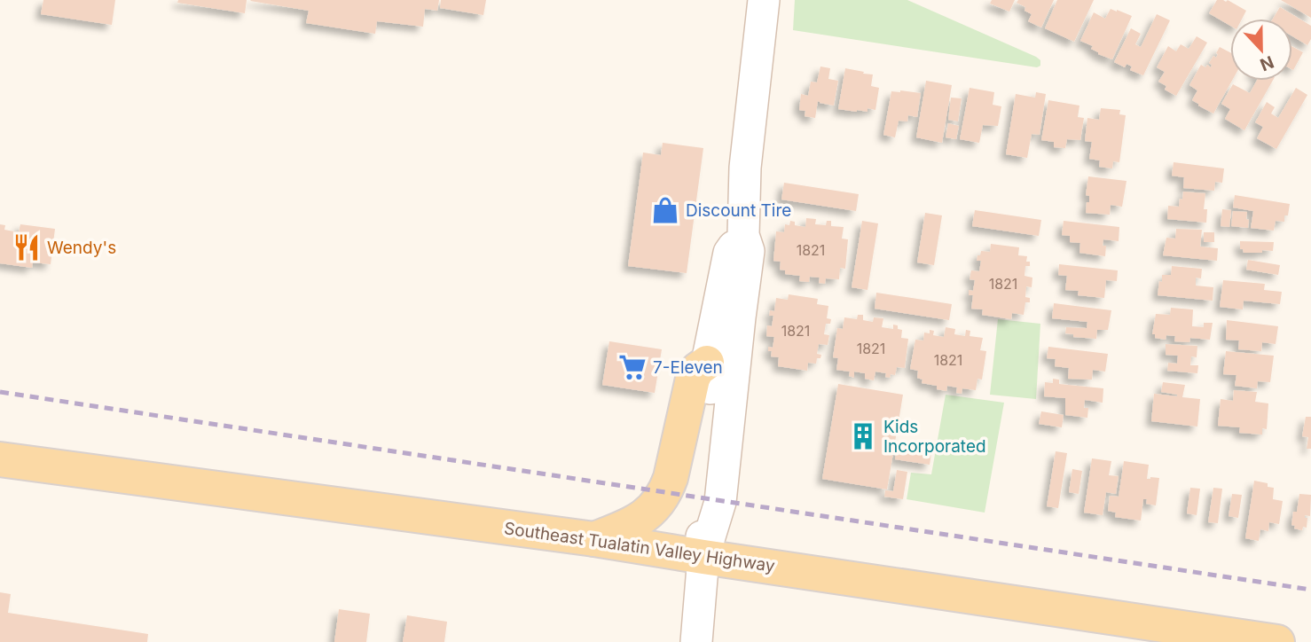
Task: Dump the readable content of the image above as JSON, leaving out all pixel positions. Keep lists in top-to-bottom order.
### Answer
{
  "streets": {
    "main road": ["Southeast Tualatin Valley Highway"]
  },
  "places": {
    "shop": ["Discount Tire"],
    "restaurant": ["Wendy's"],
    "supermarket": ["7-Eleven"],
    "building": ["Kids Incorporated"]
  },
  "house_numbers": [
    "1821",
    "1821",
    "1821",
    "1821",
    "1821"
  ],
  "north": "bottom"
}
